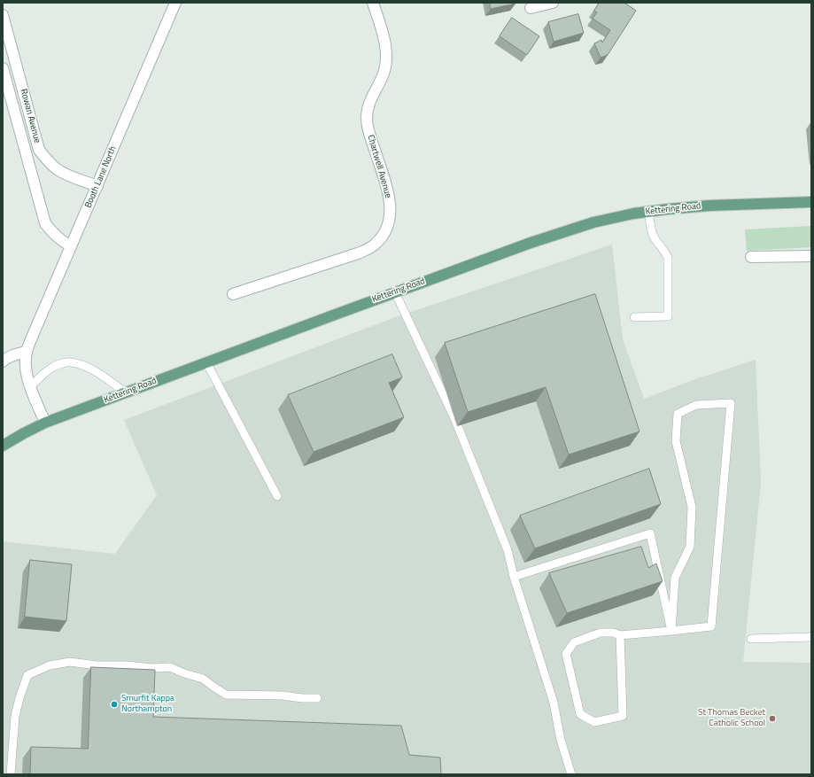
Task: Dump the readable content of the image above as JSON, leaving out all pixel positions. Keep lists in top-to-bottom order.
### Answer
{
  "streets": {
    "main road": ["Kettering Road"],
    "street": ["Rowan Avenue", "Chartwell Avenue", "Booth Lane North"]
  },
  "crossings": [
    ["Rowan Avenue", "Booth Lane North"],
    ["Booth Lane North", "Kettering Road"]
  ],
  "places": ["Smurfit Kappa Northampton", "St Thomas Becket Catholic School"]
}
